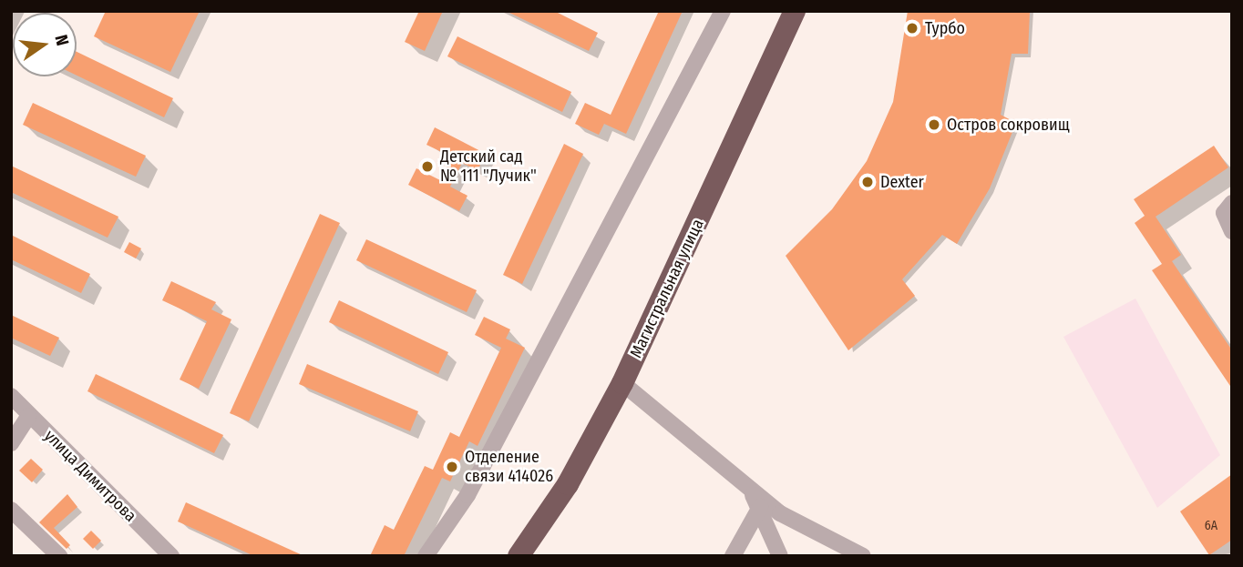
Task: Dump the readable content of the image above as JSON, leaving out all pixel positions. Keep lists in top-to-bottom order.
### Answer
{
  "streets": {
    "highway": ["Магистральная улица"],
    "street": ["улица Димитрова"]
  },
  "places": [
    "Турбо",
    "Остров сокровищ",
    "Детский сад № 111 \"Лучик\"",
    "Dexter",
    "Отделение связи 414026"
  ],
  "house_numbers": ["6А"],
  "north": "right"
}
